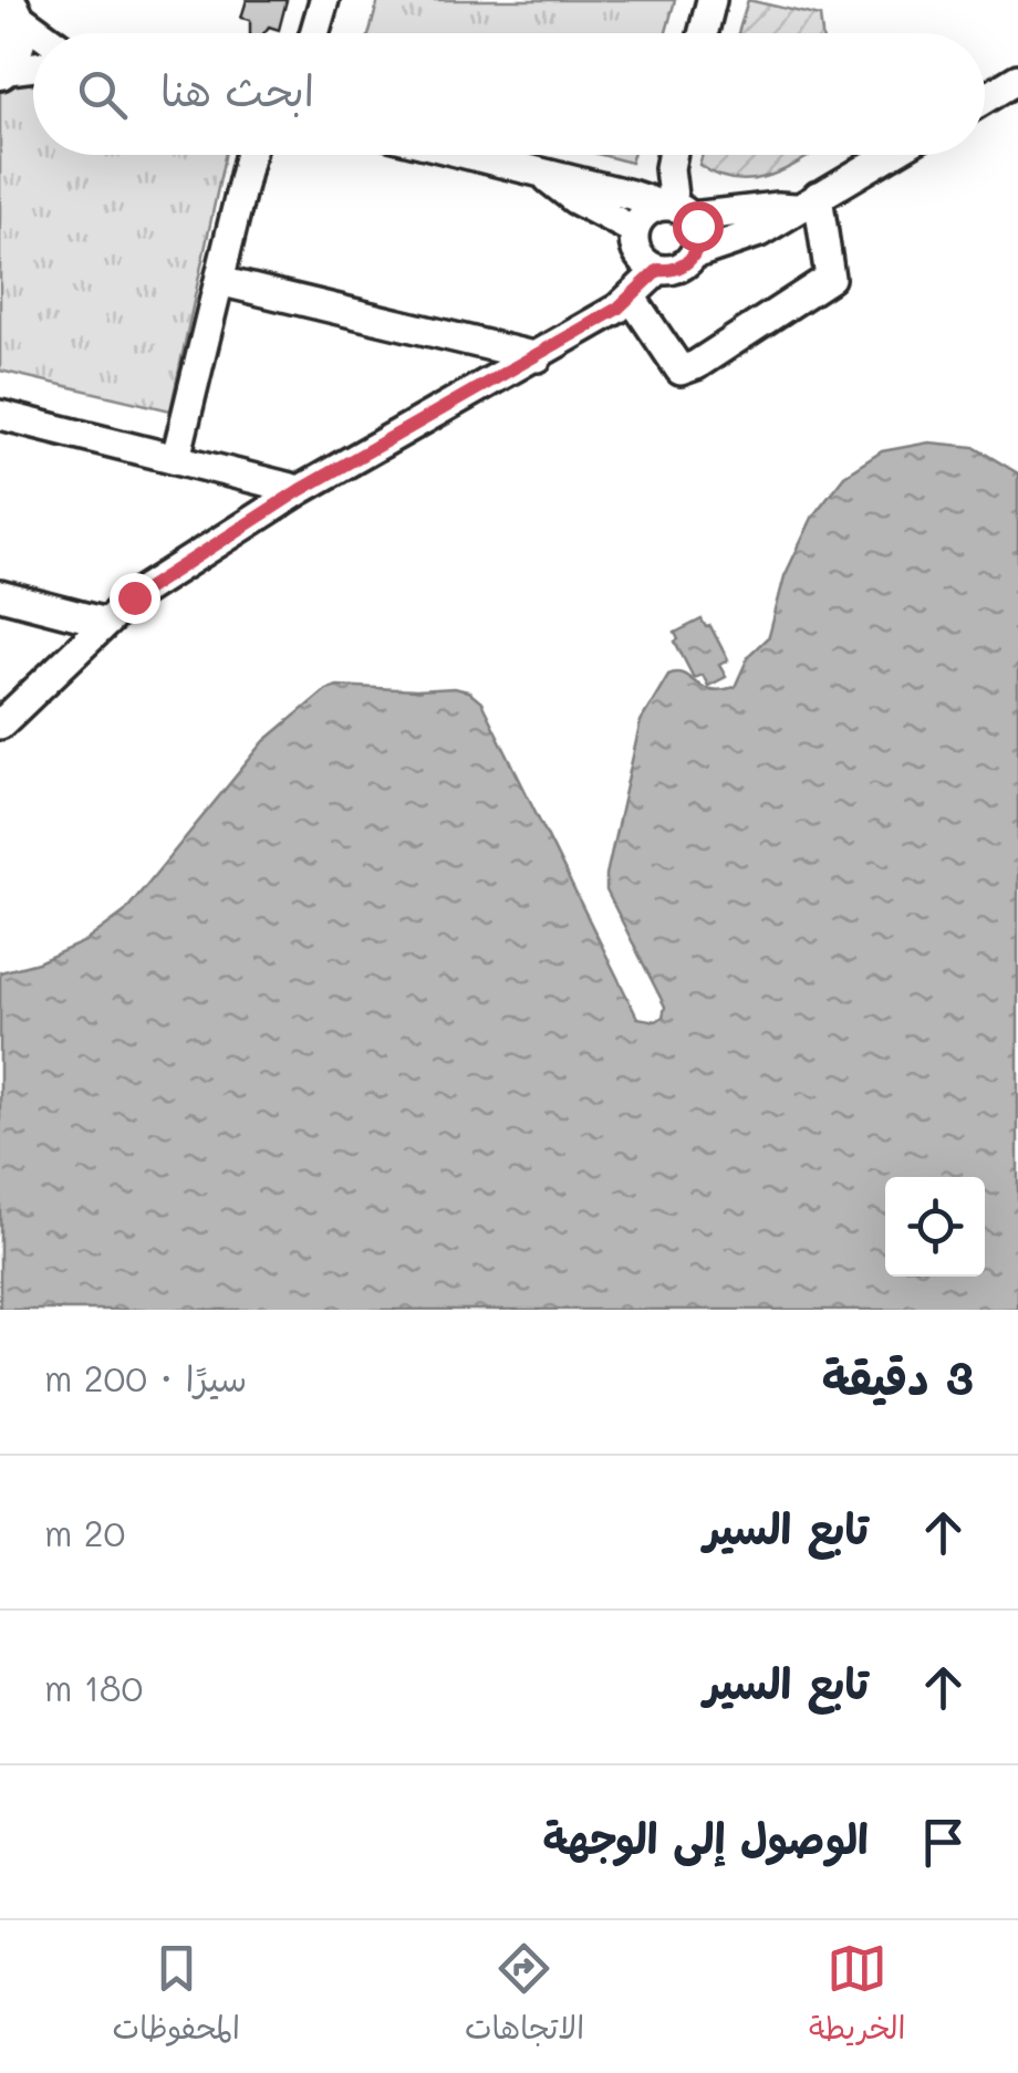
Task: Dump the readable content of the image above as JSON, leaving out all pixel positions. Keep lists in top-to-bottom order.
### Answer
{
  "page": {
    "search": "ابحث هنا",
    "heading": ["3 دقيقة", "سيرًا · 200 m"],
    "list": [
      ["تابع السير", "20 m"],
      ["تابع السير", "180 m"],
      "الوصول إلى الوجهة"
    ],
    "nav": ["الخريطة", "الاتجاهات", "المحفوظات"]
  }
}
